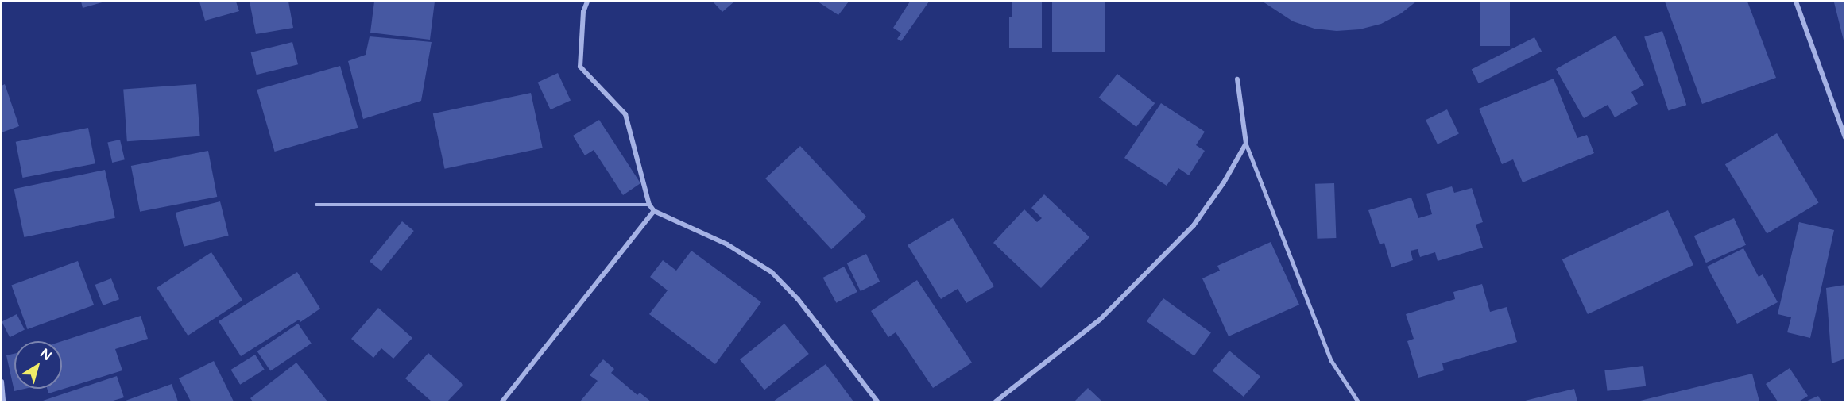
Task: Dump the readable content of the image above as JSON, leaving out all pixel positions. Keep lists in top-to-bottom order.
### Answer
{
  "north": "top right"
}
